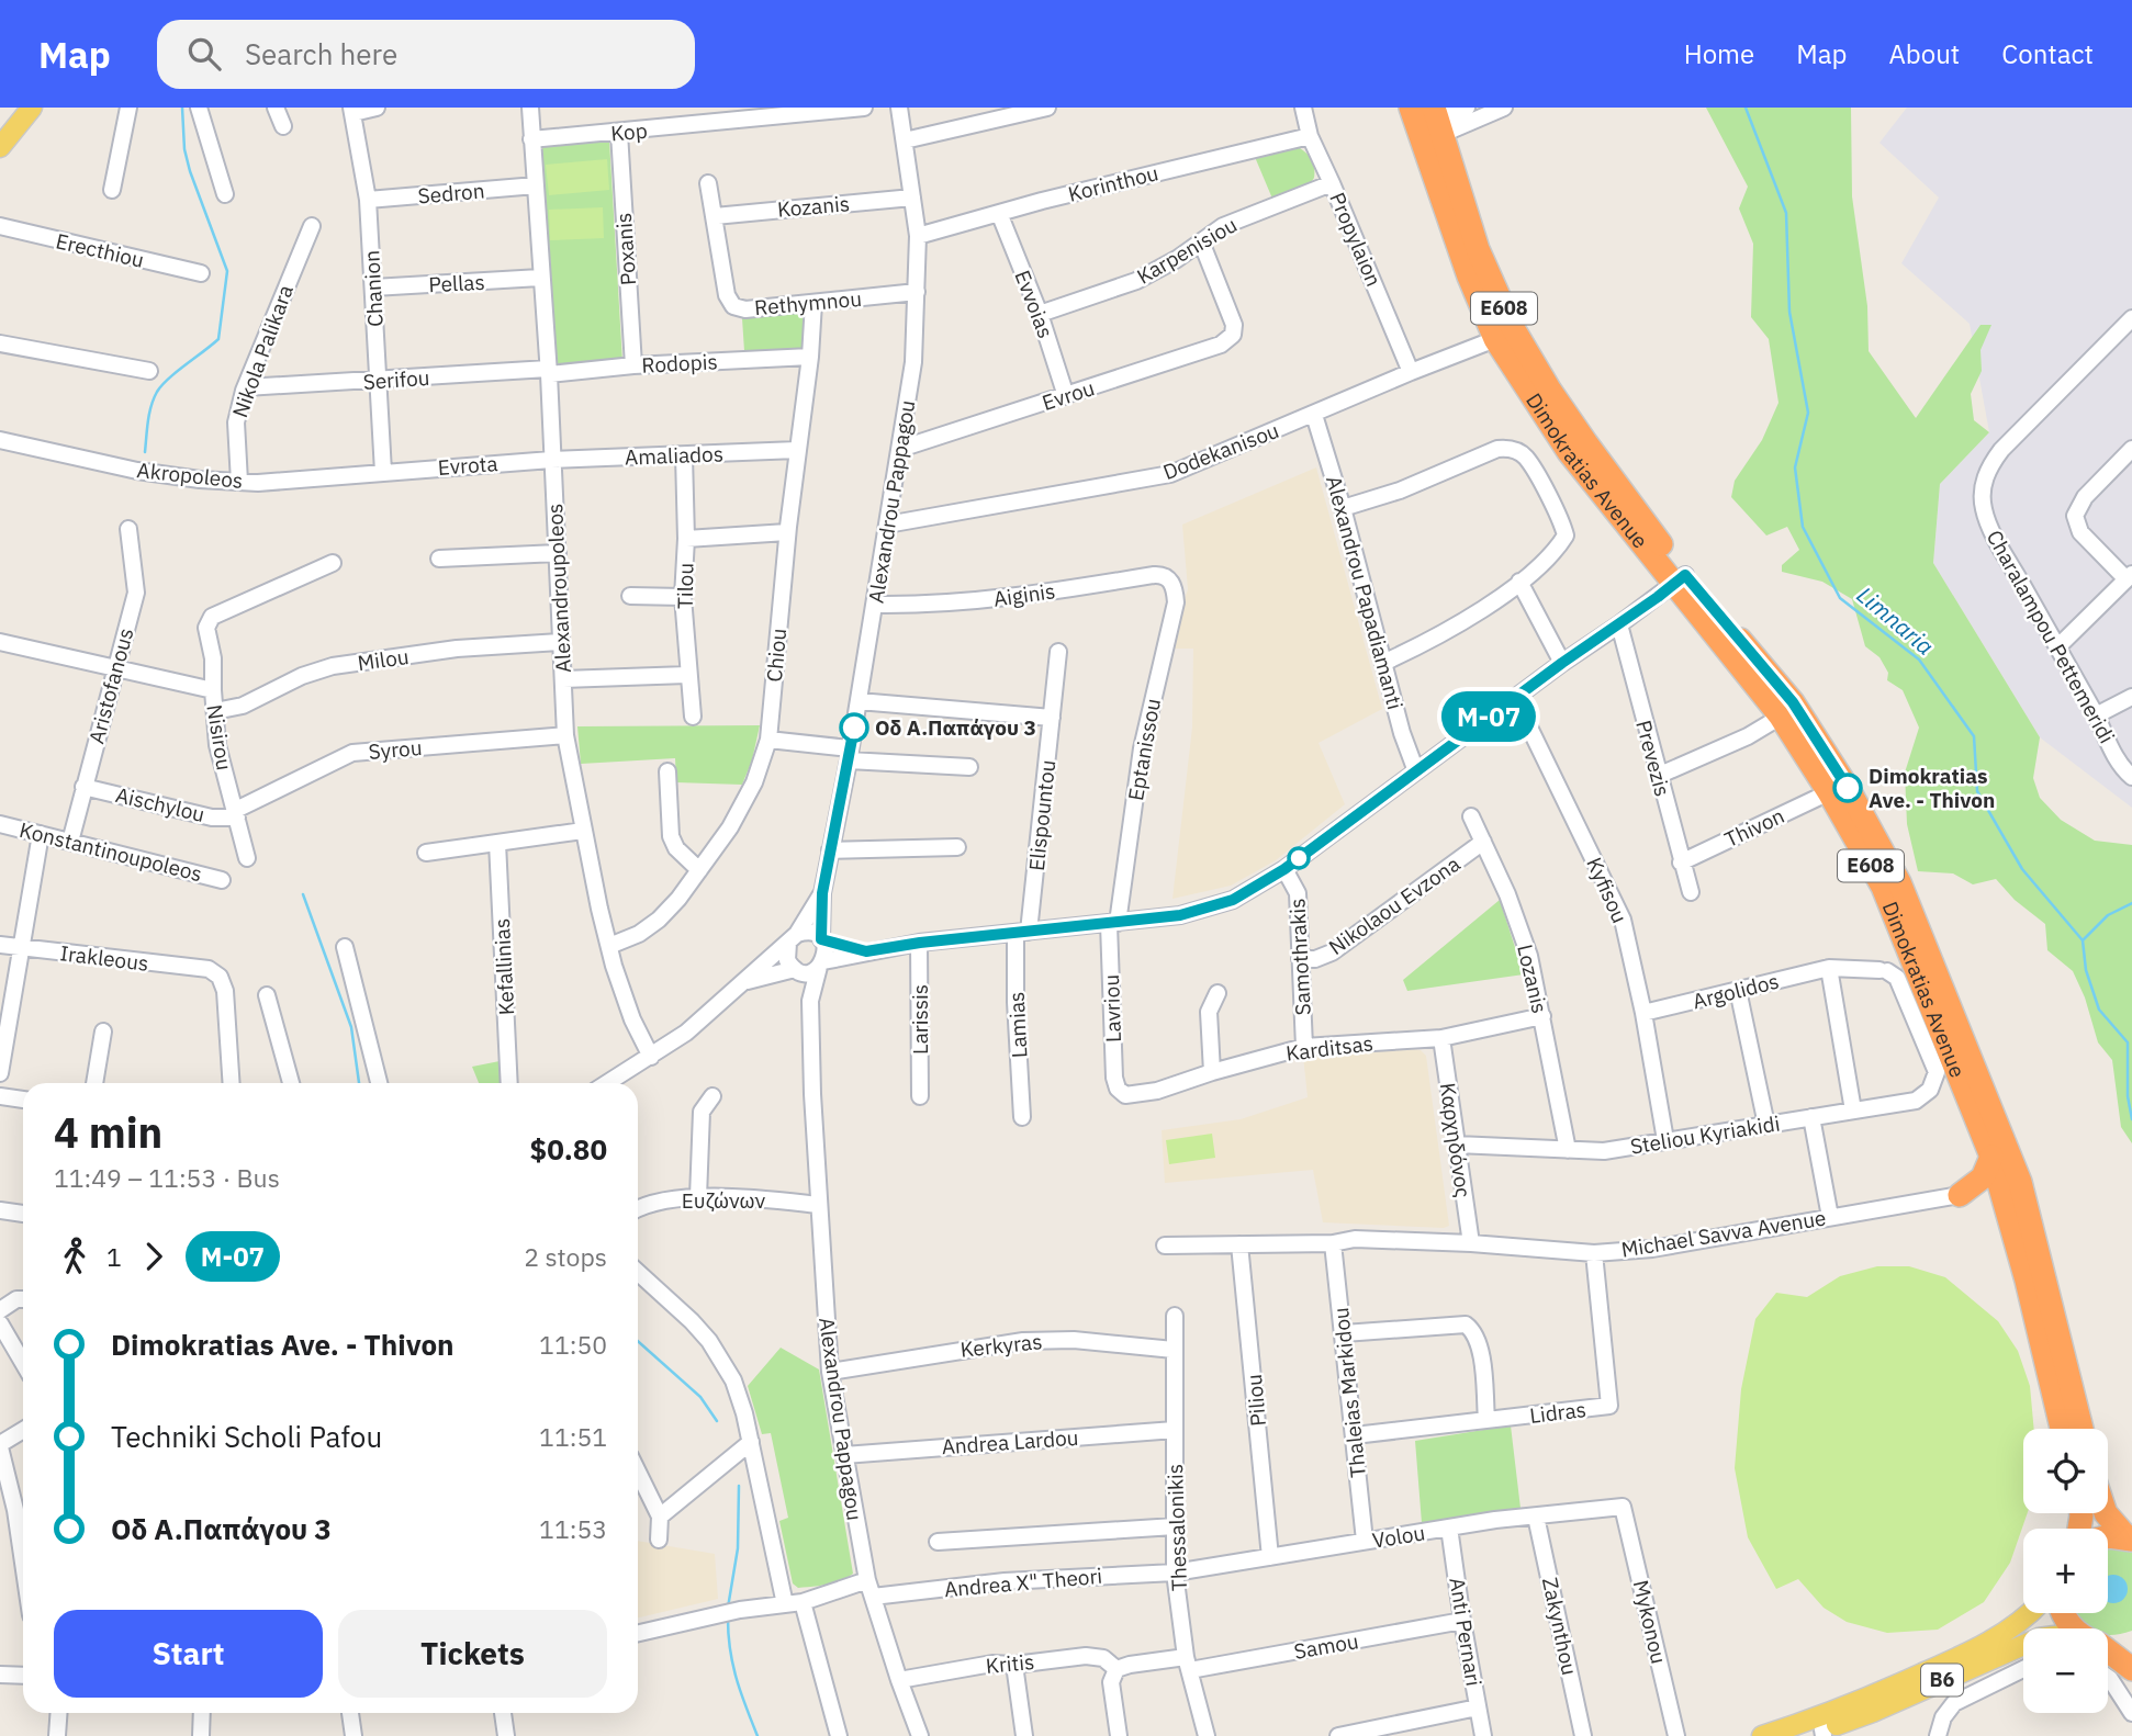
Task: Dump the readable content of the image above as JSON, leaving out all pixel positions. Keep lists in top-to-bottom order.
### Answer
{
  "streets": {
    "highway": ["E608", "Dimokratias Avenue"],
    "main road": ["B6"],
    "street": [
      "Kop",
      "Korinthou",
      "Sedron",
      "Kozanis",
      "Propylaion",
      "Poxanis",
      "Erecthiou",
      "Karpenisiou",
      "Pellas",
      "Chanion",
      "Rethymnou",
      "Evvoias",
      "Nikola Palikara",
      "Rodopis",
      "Serifou",
      "Evrou",
      "Dodekanisou",
      "Amaliados",
      "Evrota",
      "Akropoleos",
      "Alexandrou Pappagou",
      "Tilou",
      "Alexandroupoleos",
      "Alexandrou Papadiamanti",
      "Aiginis",
      "Charalampou Pettemeridi",
      "Chiou",
      "Milou",
      "Aristofanous",
      "Nisirou",
      "Syrou",
      "Eptanissou",
      "Prevezis",
      "Aischylou",
      "Elispountou",
      "Thivon",
      "Konstantinoupoleos",
      "Kyfisou",
      "Nikolaou Evzona",
      "Samothrakis",
      "Irakleous",
      "Kefallinias",
      "Lozanis",
      "Argolidos",
      "Lavriou",
      "Larissis",
      "Lamias",
      "Karditsas",
      "Steliou Kyriakidi",
      "Καρχηδόνος",
      "Ευζώνων",
      "Michael Savva Avenue",
      "Kerkyras",
      "Thaleias Markidou",
      "Piliou",
      "Lidras",
      "Andrea Lardou",
      "Thessalonikis",
      "Volou",
      "Andrea X\" Theori",
      "Mykonou",
      "Zakynthou",
      "Anti Pernari",
      "Samou",
      "Kritis"
    ]
  },
  "crossings": [
    ["Kop", "Poxanis"],
    ["Kop", "Alexandroupoleos"],
    ["Korinthou", "Propylaion"],
    ["Korinthou", "Evvoias"],
    ["Korinthou", "Alexandrou Pappagou"],
    ["Sedron", "Chanion"],
    ["Sedron", "Alexandroupoleos"],
    ["Kozanis", "Rethymnou"],
    ["Kozanis", "Alexandrou Pappagou"],
    ["Propylaion", "Karpenisiou"],
    ["Propylaion", "Dodekanisou"],
    ["Poxanis", "Rodopis"],
    ["Karpenisiou", "Evvoias"],
    ["Karpenisiou", "Evrou"],
    ["Pellas", "Chanion"],
    ["Pellas", "Alexandroupoleos"],
    ["Chanion", "Serifou"],
    ["Chanion", "Evrota"],
    ["Chanion", "Akropoleos"],
    ["Rethymnou", "Alexandrou Pappagou"],
    ["Rethymnou", "Chiou"],
    ["Evvoias", "Evrou"],
    ["Nikola Palikara", "Serifou"],
    ["Nikola Palikara", "Akropoleos"],
    ["Rodopis", "Serifou"],
    ["Rodopis", "Alexandroupoleos"],
    ["Rodopis", "Chiou"],
    ["Serifou", "Alexandroupoleos"],
    ["Evrou", "Alexandrou Pappagou"],
    ["Dodekanisou", "Dimokratias Avenue"],
    ["Dodekanisou", "Alexandrou Pappagou"],
    ["Dodekanisou", "Alexandrou Papadiamanti"],
    ["Amaliados", "Evrota"],
    ["Amaliados", "Tilou"],
    ["Amaliados", "Alexandroupoleos"],
    ["Amaliados", "Chiou"],
    ["Evrota", "Akropoleos"],
    ["Evrota", "Alexandroupoleos"],
    ["Dimokratias Avenue", "Thivon"],
    ["Dimokratias Avenue", "Michael Savva Avenue"],
    ["Alexandrou Pappagou", "Aiginis"],
    ["Alexandrou Pappagou", "Ευζώνων"],
    ["Alexandrou Pappagou", "Kerkyras"],
    ["Alexandrou Pappagou", "Andrea Lardou"],
    ["Alexandrou Pappagou", "Andrea X\" Theori"],
    ["Alexandrou Pappagou", "Kritis"],
    ["Alexandroupoleos", "Chiou"],
    ["Alexandroupoleos", "Milou"],
    ["Alexandroupoleos", "Syrou"],
    ["Aiginis", "Eptanissou"],
    ["Milou", "Nisirou"],
    ["Aristofanous", "Aischylou"],
    ["Aristofanous", "Konstantinoupoleos"],
    ["Nisirou", "Syrou"],
    ["Nisirou", "Aischylou"],
    ["Syrou", "Aischylou"],
    ["Eptanissou", "Lavriou"],
    ["Prevezis", "Thivon"],
    ["Elispountou", "Lamias"],
    ["Kyfisou", "Argolidos"],
    ["Kyfisou", "Steliou Kyriakidi"],
    ["Nikolaou Evzona", "Samothrakis"],
    ["Nikolaou Evzona", "Lozanis"],
    ["Samothrakis", "Karditsas"],
    ["Lozanis", "Karditsas"],
    ["Lozanis", "Steliou Kyriakidi"],
    ["Argolidos", "Steliou Kyriakidi"],
    ["Lavriou", "Karditsas"],
    ["Karditsas", "Καρχηδόνος"],
    ["Steliou Kyriakidi", "Καρχηδόνος"],
    ["Καρχηδόνος", "Michael Savva Avenue"],
    ["Michael Savva Avenue", "Thaleias Markidou"],
    ["Michael Savva Avenue", "Piliou"],
    ["Michael Savva Avenue", "Lidras"],
    ["Kerkyras", "Thessalonikis"],
    ["Thaleias Markidou", "Lidras"],
    ["Thaleias Markidou", "Volou"],
    ["Piliou", "Volou"],
    ["Andrea Lardou", "Thessalonikis"],
    ["Thessalonikis", "Volou"],
    ["Thessalonikis", "Andrea X\" Theori"],
    ["Thessalonikis", "Samou"],
    ["Volou", "Andrea X\" Theori"],
    ["Volou", "Mykonou"],
    ["Volou", "Zakynthou"],
    ["Volou", "Anti Pernari"],
    ["Anti Pernari", "Samou"],
    ["Samou", "Kritis"]
  ],
  "water": ["Limnaria"],
  "places": ["Οδ Α.Παπάγου 3", "Dimokratias Ave. - Thivon"],
  "lines": ["bus line M-07"],
  "page": {
    "header": "Map",
    "search": "Search here",
    "nav": [
      "Home",
      "Map",
      "About",
      "Contact"
    ],
    "on_map": "M-07",
    "heading": ["4 min", "11:49 – 11:53 · Bus", "$0.80"],
    "legs": ["1", "M-07", "2 stops"],
    "list": [
      {
        "name": "Dimokratias Ave. - Thivon",
        "value": "11:50"
      },
      {
        "name": "Techniki Scholi Pafou",
        "value": "11:51"
      },
      {
        "name": "Οδ Α.Παπάγου 3",
        "value": "11:53"
      }
    ],
    "map_buttons": ["+", "−"],
    "buttons": ["Start", "Tickets"]
  }
}
